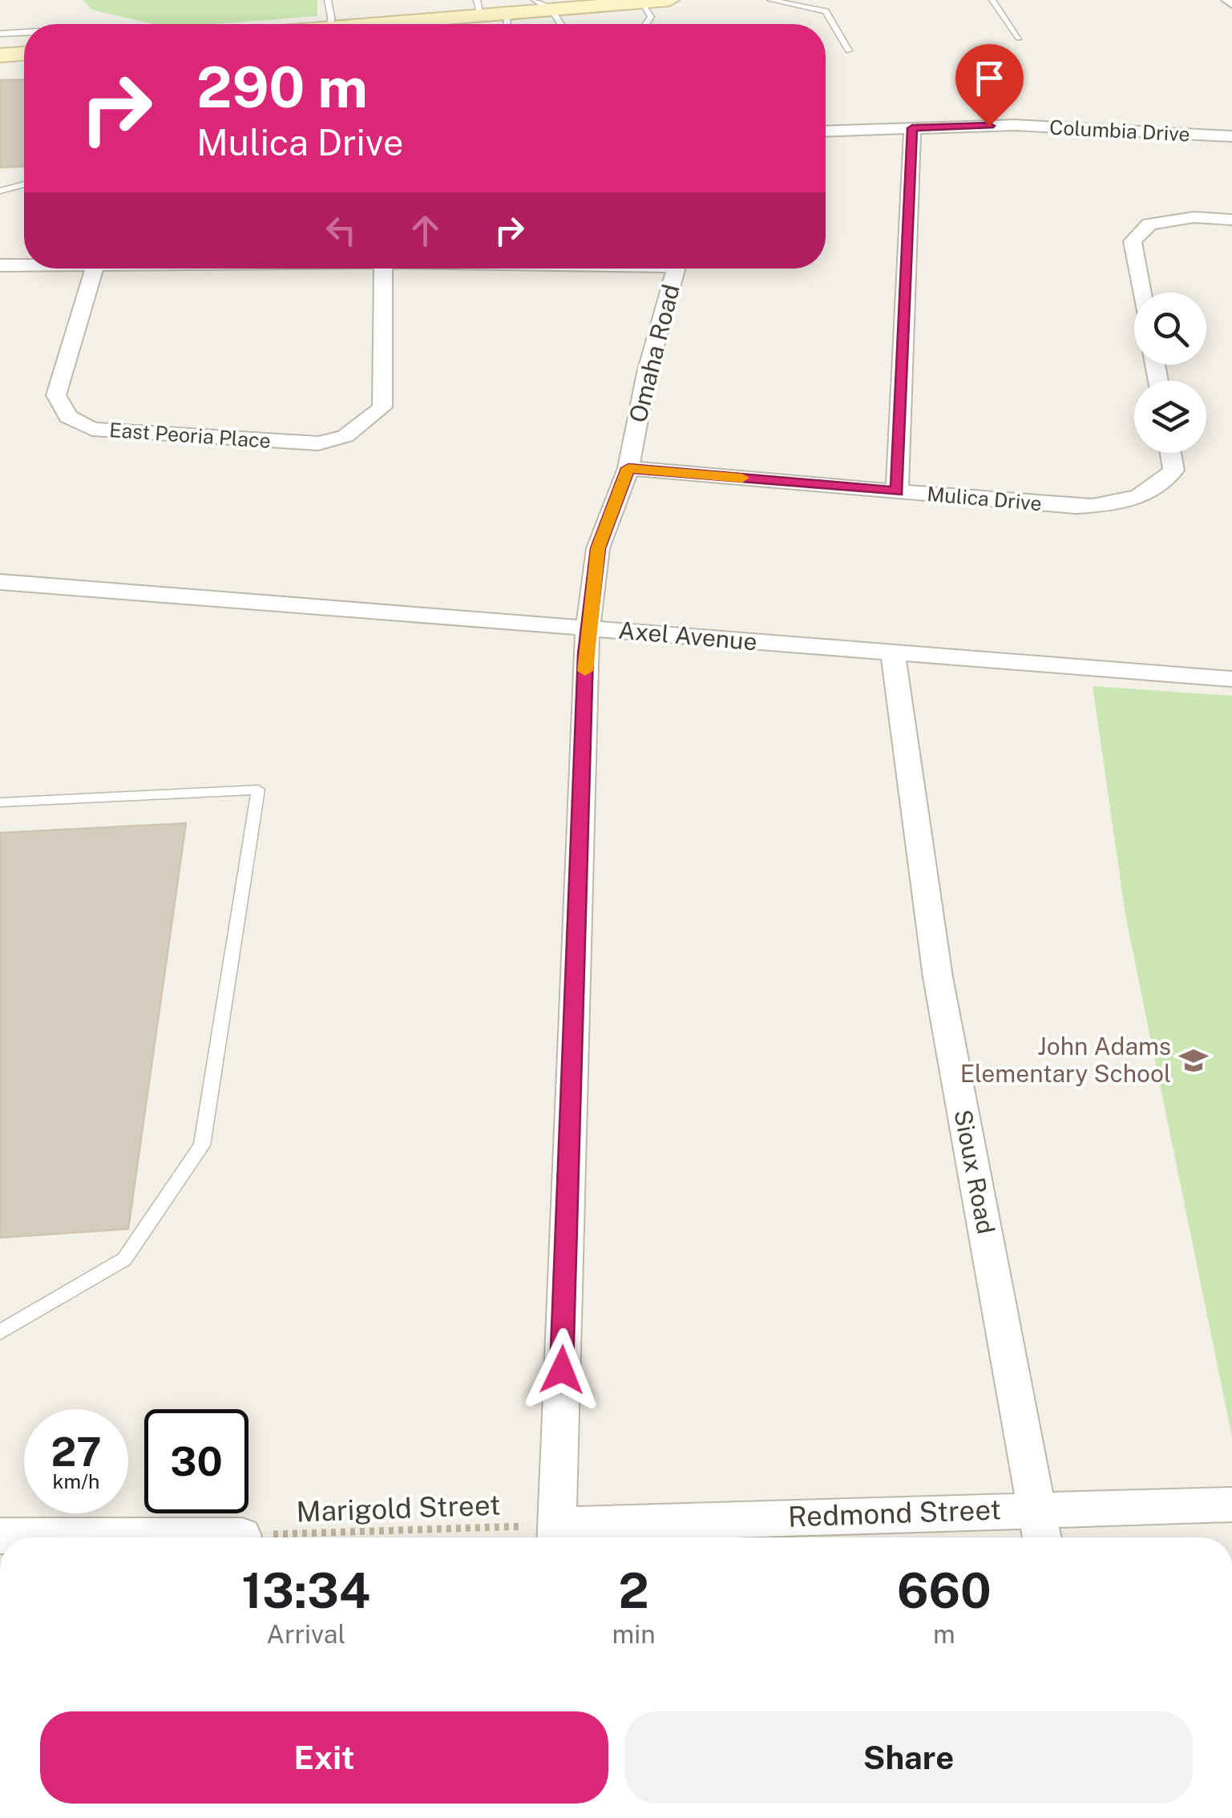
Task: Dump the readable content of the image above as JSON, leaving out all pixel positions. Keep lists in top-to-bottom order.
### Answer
{
  "streets": {
    "street": [
      "Columbia Drive",
      "Omaha Road",
      "East Peoria Place",
      "Mulica Drive",
      "Axel Avenue",
      "Sioux Road",
      "Redmond Street"
    ],
    "path": ["Marigold Street"]
  },
  "crossings": [
    ["Omaha Road", "Mulica Drive"],
    ["Omaha Road", "Axel Avenue"],
    ["Omaha Road", "Marigold Street"],
    ["Omaha Road", "Redmond Street"],
    ["Axel Avenue", "Sioux Road"],
    ["Sioux Road", "Redmond Street"],
    ["Marigold Street", "Redmond Street"]
  ],
  "places": {
    "school or university": ["John Adams Elementary School"]
  },
  "page": {
    "turn": ["290 m", "Mulica Drive"],
    "speed": "27 km/h",
    "limit": "30",
    "eta": [
      "13:34",
      "Arrival",
      "2",
      "min",
      "660",
      "m"
    ],
    "buttons": ["Exit", "Share"]
  }
}
